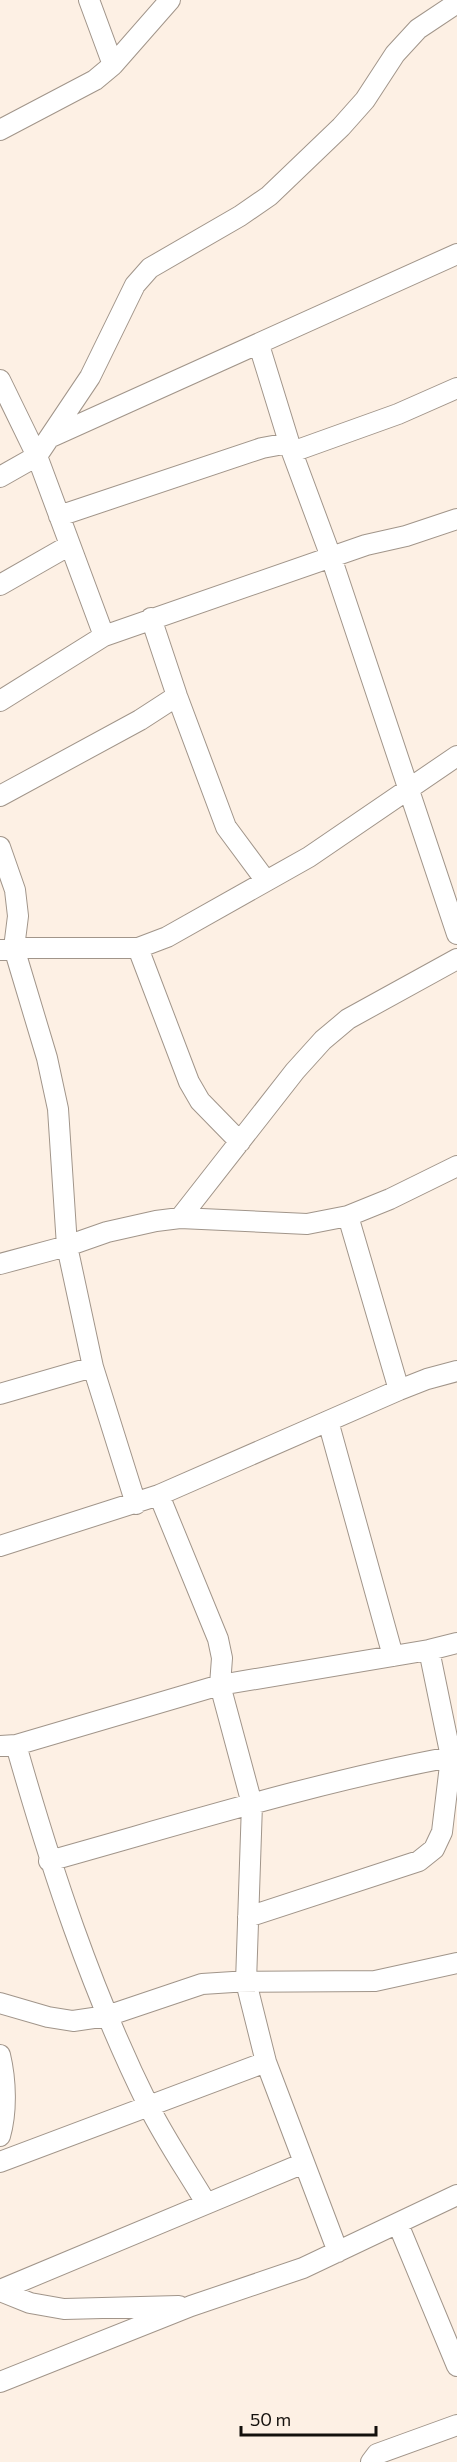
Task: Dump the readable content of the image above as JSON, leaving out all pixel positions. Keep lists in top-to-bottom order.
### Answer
{
  "scale_bar": "50 m"
}
